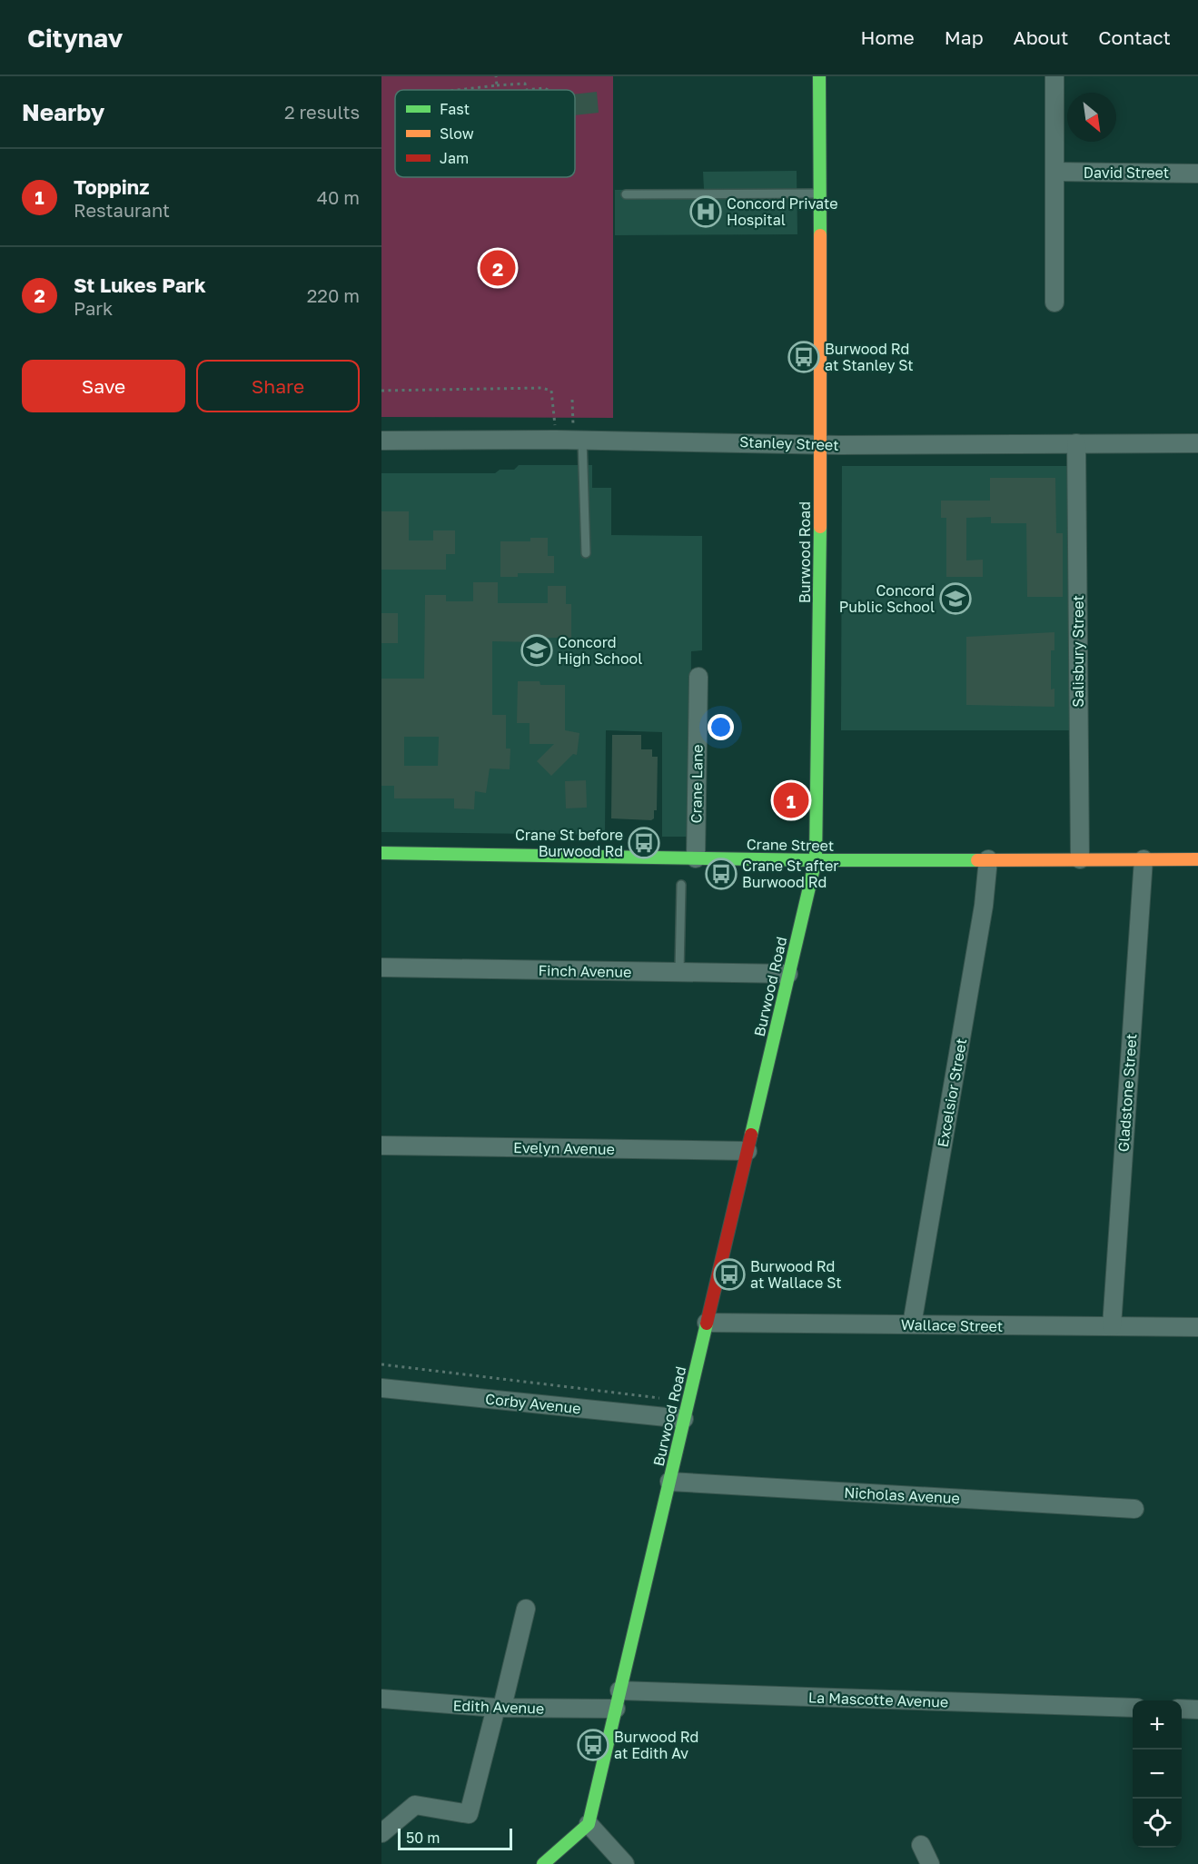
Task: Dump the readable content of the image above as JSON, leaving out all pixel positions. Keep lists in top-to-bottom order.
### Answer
{
  "streets": {
    "street": [
      "David Street",
      "Stanley Street",
      "Burwood Road",
      "Salisbury Street",
      "Crane Lane",
      "Crane Street",
      "Finch Avenue",
      "Excelsior Street",
      "Gladstone Street",
      "Evelyn Avenue",
      "Wallace Street",
      "Corby Avenue",
      "Nicholas Avenue",
      "La Mascotte Avenue",
      "Edith Avenue"
    ]
  },
  "crossings": [
    ["Stanley Street", "Burwood Road"],
    ["Stanley Street", "Salisbury Street"],
    ["Burwood Road", "Crane Street"],
    ["Burwood Road", "Finch Avenue"],
    ["Burwood Road", "Evelyn Avenue"],
    ["Burwood Road", "Wallace Street"],
    ["Burwood Road", "Corby Avenue"],
    ["Burwood Road", "Nicholas Avenue"],
    ["Burwood Road", "La Mascotte Avenue"],
    ["Burwood Road", "Edith Avenue"],
    ["Salisbury Street", "Crane Street"],
    ["Crane Lane", "Crane Street"],
    ["Crane Street", "Excelsior Street"],
    ["Crane Street", "Gladstone Street"],
    ["Excelsior Street", "Wallace Street"],
    ["Gladstone Street", "Wallace Street"]
  ],
  "places": {
    "hospital": ["Concord Private Hospital"],
    "bus stop": [
      "Burwood Rd at Stanley St",
      "Crane St before Burwood Rd",
      "Crane St after Burwood Rd",
      "Burwood Rd at Wallace St",
      "Burwood Rd at Edith Av"
    ],
    "school or university": ["Concord Public School", "Concord High School"]
  },
  "legend": ["Fast", "Slow", "Jam"],
  "scale_bar": "50 m",
  "north": "bottom right",
  "page": {
    "header": "Citynav",
    "nav": [
      "Home",
      "Map",
      "About",
      "Contact"
    ],
    "heading": ["Nearby", "2 results"],
    "list": [
      {
        "mark": "1",
        "name": "Toppinz",
        "note": "Restaurant",
        "value": "40 m"
      },
      {
        "mark": "2",
        "name": "St Lukes Park",
        "note": "Park",
        "value": "220 m"
      }
    ],
    "pins": ["2", "1"],
    "buttons": ["Save", "Share"],
    "map_buttons": ["+", "−"],
    "scale": "50 m"
  }
}
